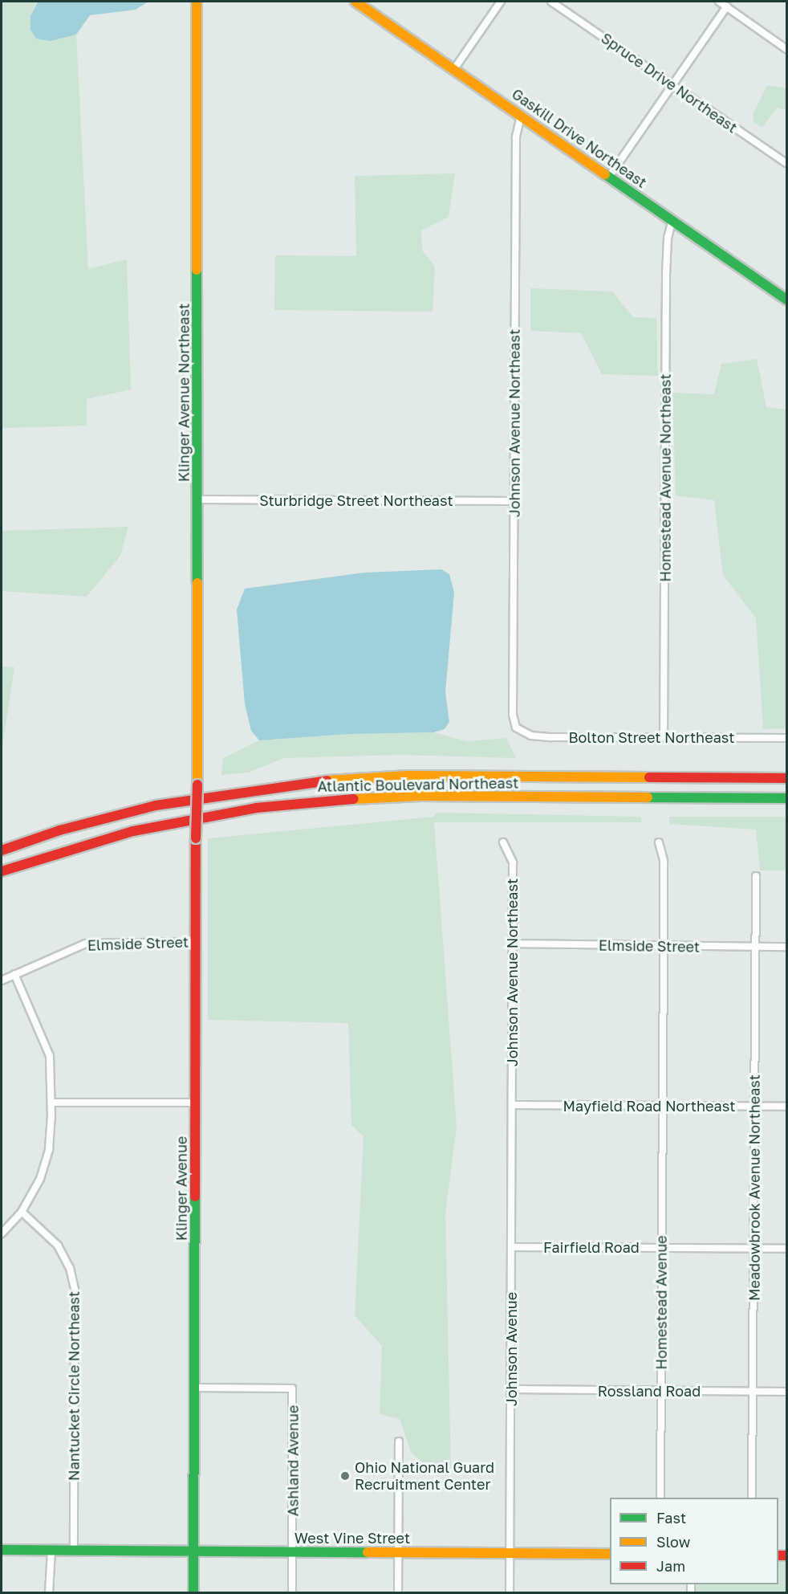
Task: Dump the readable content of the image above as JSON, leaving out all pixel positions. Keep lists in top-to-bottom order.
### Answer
{
  "streets": {
    "main road": [
      "Gaskill Drive Northeast",
      "Klinger Avenue Northeast",
      "Atlantic Boulevard Northeast",
      "Klinger Avenue",
      "West Vine Street"
    ],
    "street": [
      "Spruce Drive Northeast",
      "Johnson Avenue Northeast",
      "Homestead Avenue Northeast",
      "Sturbridge Street Northeast",
      "Bolton Street Northeast",
      "Elmside Street",
      "Mayfield Road Northeast",
      "Meadowbrook Avenue Northeast",
      "Fairfield Road",
      "Homestead Avenue",
      "Johnson Avenue",
      "Nantucket Circle Northeast",
      "Rossland Road",
      "Ashland Avenue"
    ]
  },
  "crossings": [
    ["Gaskill Drive Northeast", "Johnson Avenue Northeast"],
    ["Gaskill Drive Northeast", "Homestead Avenue Northeast"],
    ["Klinger Avenue Northeast", "Sturbridge Street Northeast"],
    ["Klinger Avenue Northeast", "Klinger Avenue"],
    ["Johnson Avenue Northeast", "Sturbridge Street Northeast"],
    ["Johnson Avenue Northeast", "Bolton Street Northeast"],
    ["Johnson Avenue Northeast", "Elmside Street"],
    ["Johnson Avenue Northeast", "Mayfield Road Northeast"],
    ["Johnson Avenue Northeast", "Johnson Avenue"],
    ["Homestead Avenue Northeast", "Bolton Street Northeast"],
    ["Elmside Street", "Meadowbrook Avenue Northeast"],
    ["Elmside Street", "Klinger Avenue"],
    ["Mayfield Road Northeast", "Meadowbrook Avenue Northeast"],
    ["Mayfield Road Northeast", "Homestead Avenue"],
    ["Mayfield Road Northeast", "Johnson Avenue"],
    ["Meadowbrook Avenue Northeast", "Fairfield Road"],
    ["Meadowbrook Avenue Northeast", "Rossland Road"],
    ["Klinger Avenue", "Ashland Avenue"],
    ["Klinger Avenue", "West Vine Street"],
    ["Fairfield Road", "Homestead Avenue"],
    ["Fairfield Road", "Johnson Avenue"],
    ["Homestead Avenue", "Rossland Road"],
    ["Johnson Avenue", "Rossland Road"],
    ["Johnson Avenue", "West Vine Street"],
    ["Nantucket Circle Northeast", "West Vine Street"],
    ["Ashland Avenue", "West Vine Street"]
  ],
  "places": ["Ohio National Guard Recruitment Center"],
  "legend": ["Fast", "Slow", "Jam"]
}
